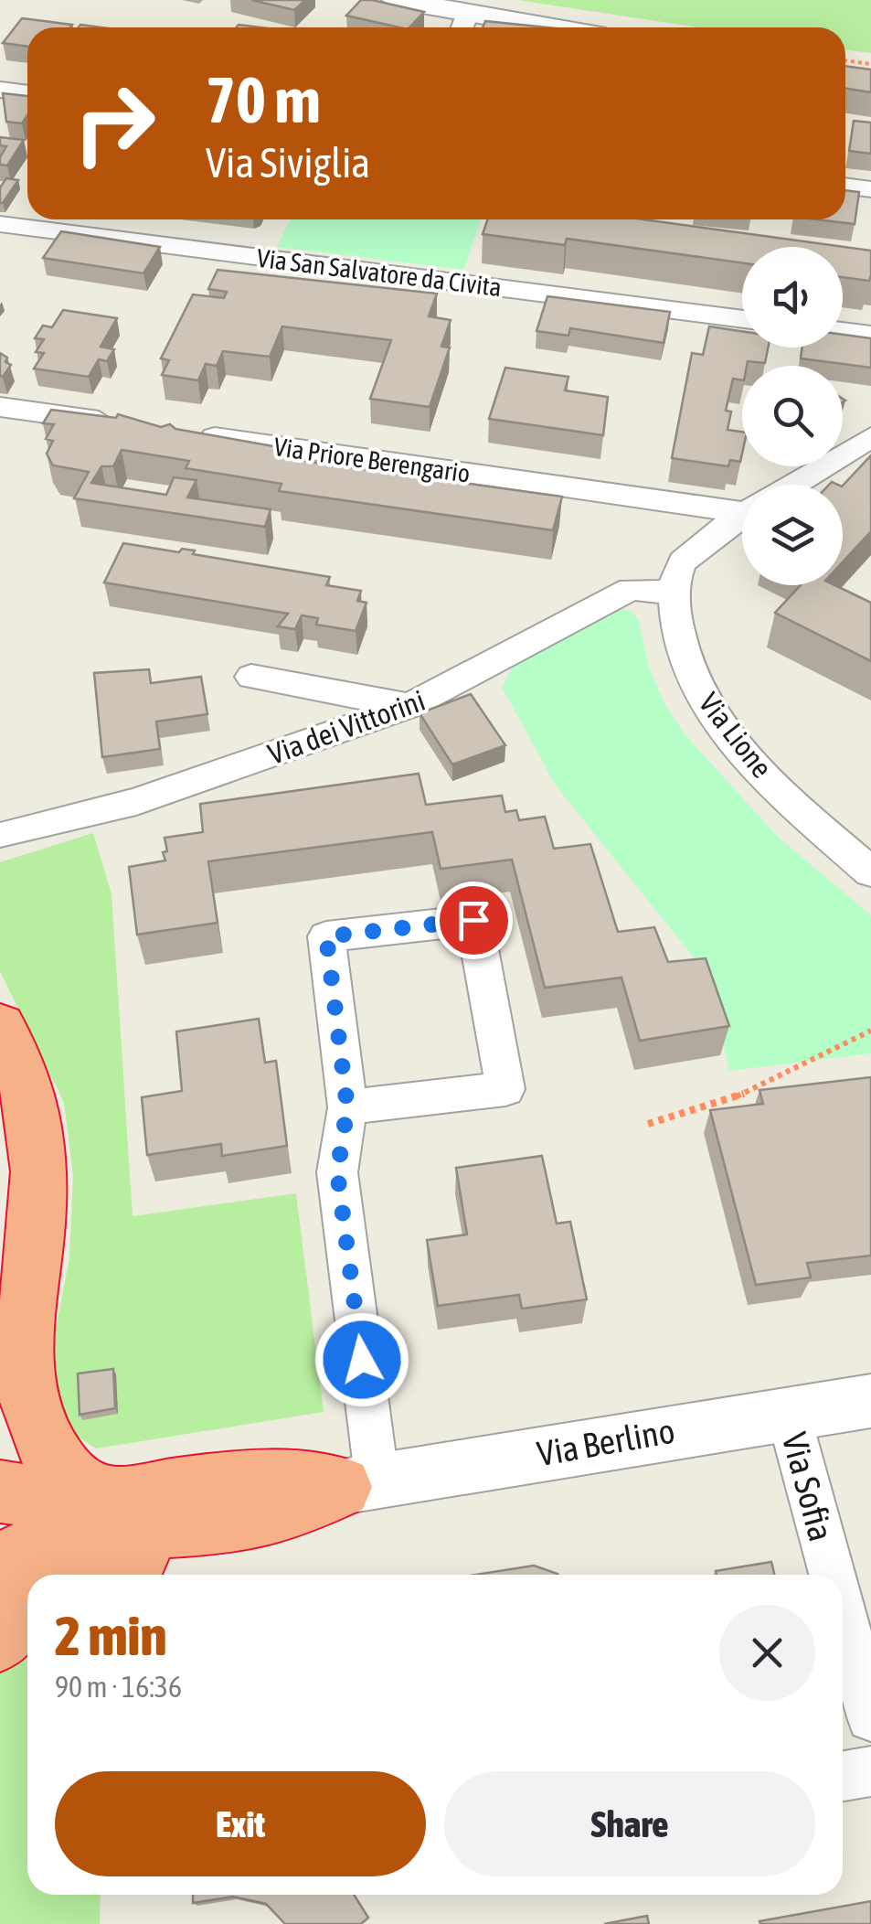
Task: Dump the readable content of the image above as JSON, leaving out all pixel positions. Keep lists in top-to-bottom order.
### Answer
{
  "streets": {
    "street": [
      "Via San Salvatore da Civita",
      "Via Priore Berengario",
      "Via dei Vittorini",
      "Via Lione",
      "Via Berlino",
      "Via Sofia"
    ]
  },
  "crossings": [
    ["Via dei Vittorini", "Via Lione"],
    ["Via Berlino", "Via Sofia"]
  ],
  "page": {
    "turn": ["70 m", "Via Siviglia"],
    "heading": ["2 min", "90 m · 16:36"],
    "buttons": ["Exit", "Share"]
  }
}
